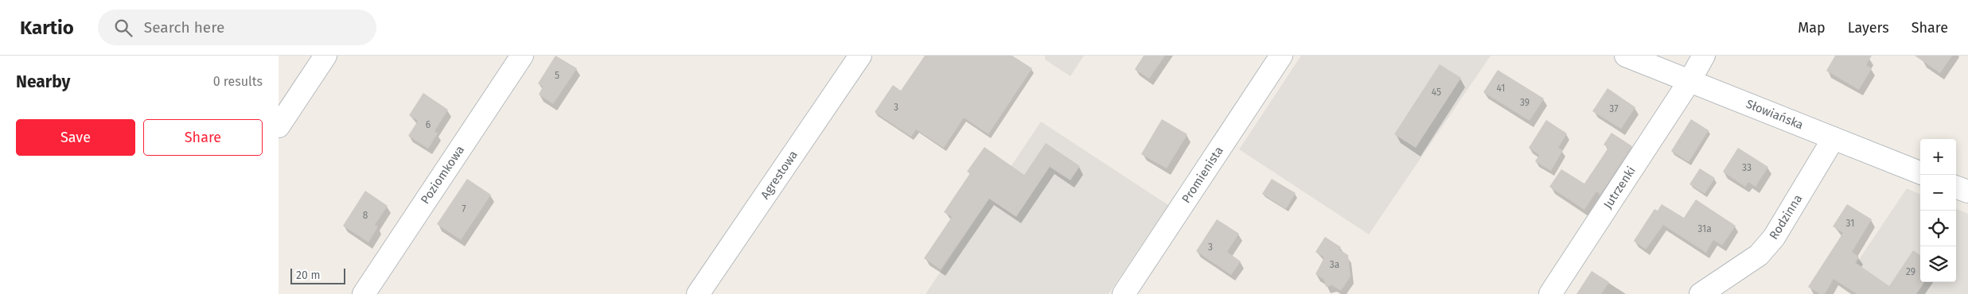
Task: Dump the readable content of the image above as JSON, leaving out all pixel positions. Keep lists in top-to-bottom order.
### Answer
{
  "streets": {
    "street": [
      "Słowiańska",
      "Poziomkowa",
      "Agrestowa",
      "Promienista",
      "Jutrzenki",
      "Rodzinna"
    ]
  },
  "crossings": [
    ["Słowiańska", "Jutrzenki"],
    ["Słowiańska", "Rodzinna"]
  ],
  "house_numbers": [
    "5",
    "41",
    "45",
    "39",
    "3",
    "37",
    "6",
    "33",
    "7",
    "8",
    "31",
    "31a",
    "3",
    "3a",
    "29"
  ],
  "scale_bar": "20 m",
  "page": {
    "header": "Kartio",
    "search": "Search here",
    "nav": ["Map", "Layers", "Share"],
    "heading": ["Nearby", "0 results"],
    "buttons": ["Save", "Share"],
    "map_buttons": ["+", "−"],
    "scale": "20 m"
  }
}
